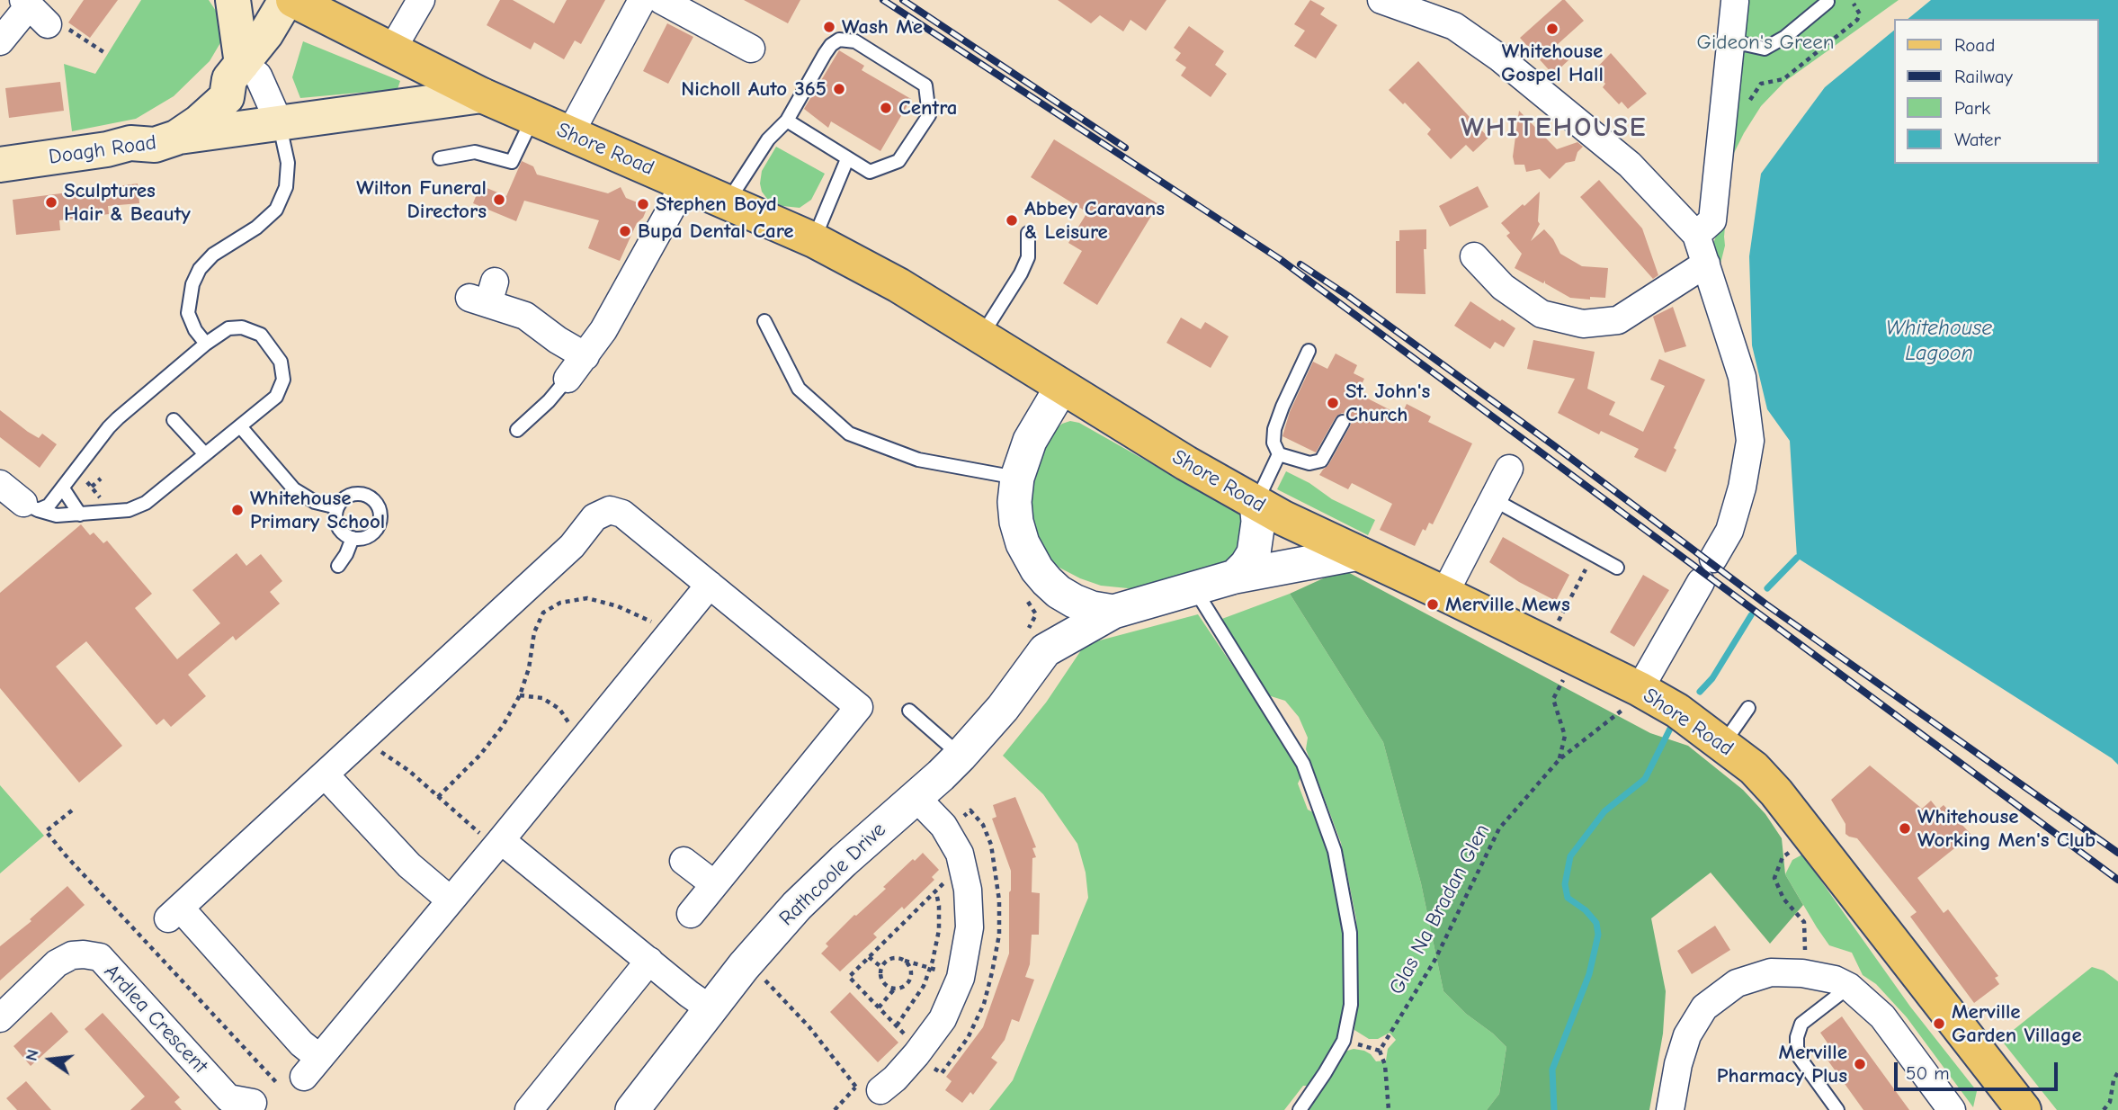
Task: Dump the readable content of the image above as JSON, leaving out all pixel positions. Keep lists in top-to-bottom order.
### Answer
{
  "streets": {
    "main road": ["Shore Road", "Doagh Road"],
    "street": ["Rathcoole Drive", "Ardlea Crescent"],
    "path": ["Glas Na Bradan Glen"]
  },
  "crossings": [
    ["Shore Road", "Rathcoole Drive"],
    ["Shore Road", "Glas Na Bradan Glen"]
  ],
  "districts": ["WHITEHOUSE"],
  "water": ["Whitehouse Lagoon"],
  "parks": ["Gideon's Green"],
  "places": [
    "Wash Me",
    "Whitehouse Gospel Hall",
    "Nicholl Auto 365",
    "Centra",
    "Wilton Funeral Directors",
    "Sculptures Hair & Beauty",
    "Stephen Boyd",
    "Abbey Caravans & Leisure",
    "Bupa Dental Care",
    "St. John's Church",
    "Whitehouse Primary School",
    "Merville Mews",
    "Whitehouse Working Men's Club",
    "Merville Garden Village",
    "Merville Pharmacy Plus"
  ],
  "legend": [
    "Road",
    "Railway",
    "Park",
    "Water"
  ],
  "scale_bar": "50 m",
  "north": "left"
}
